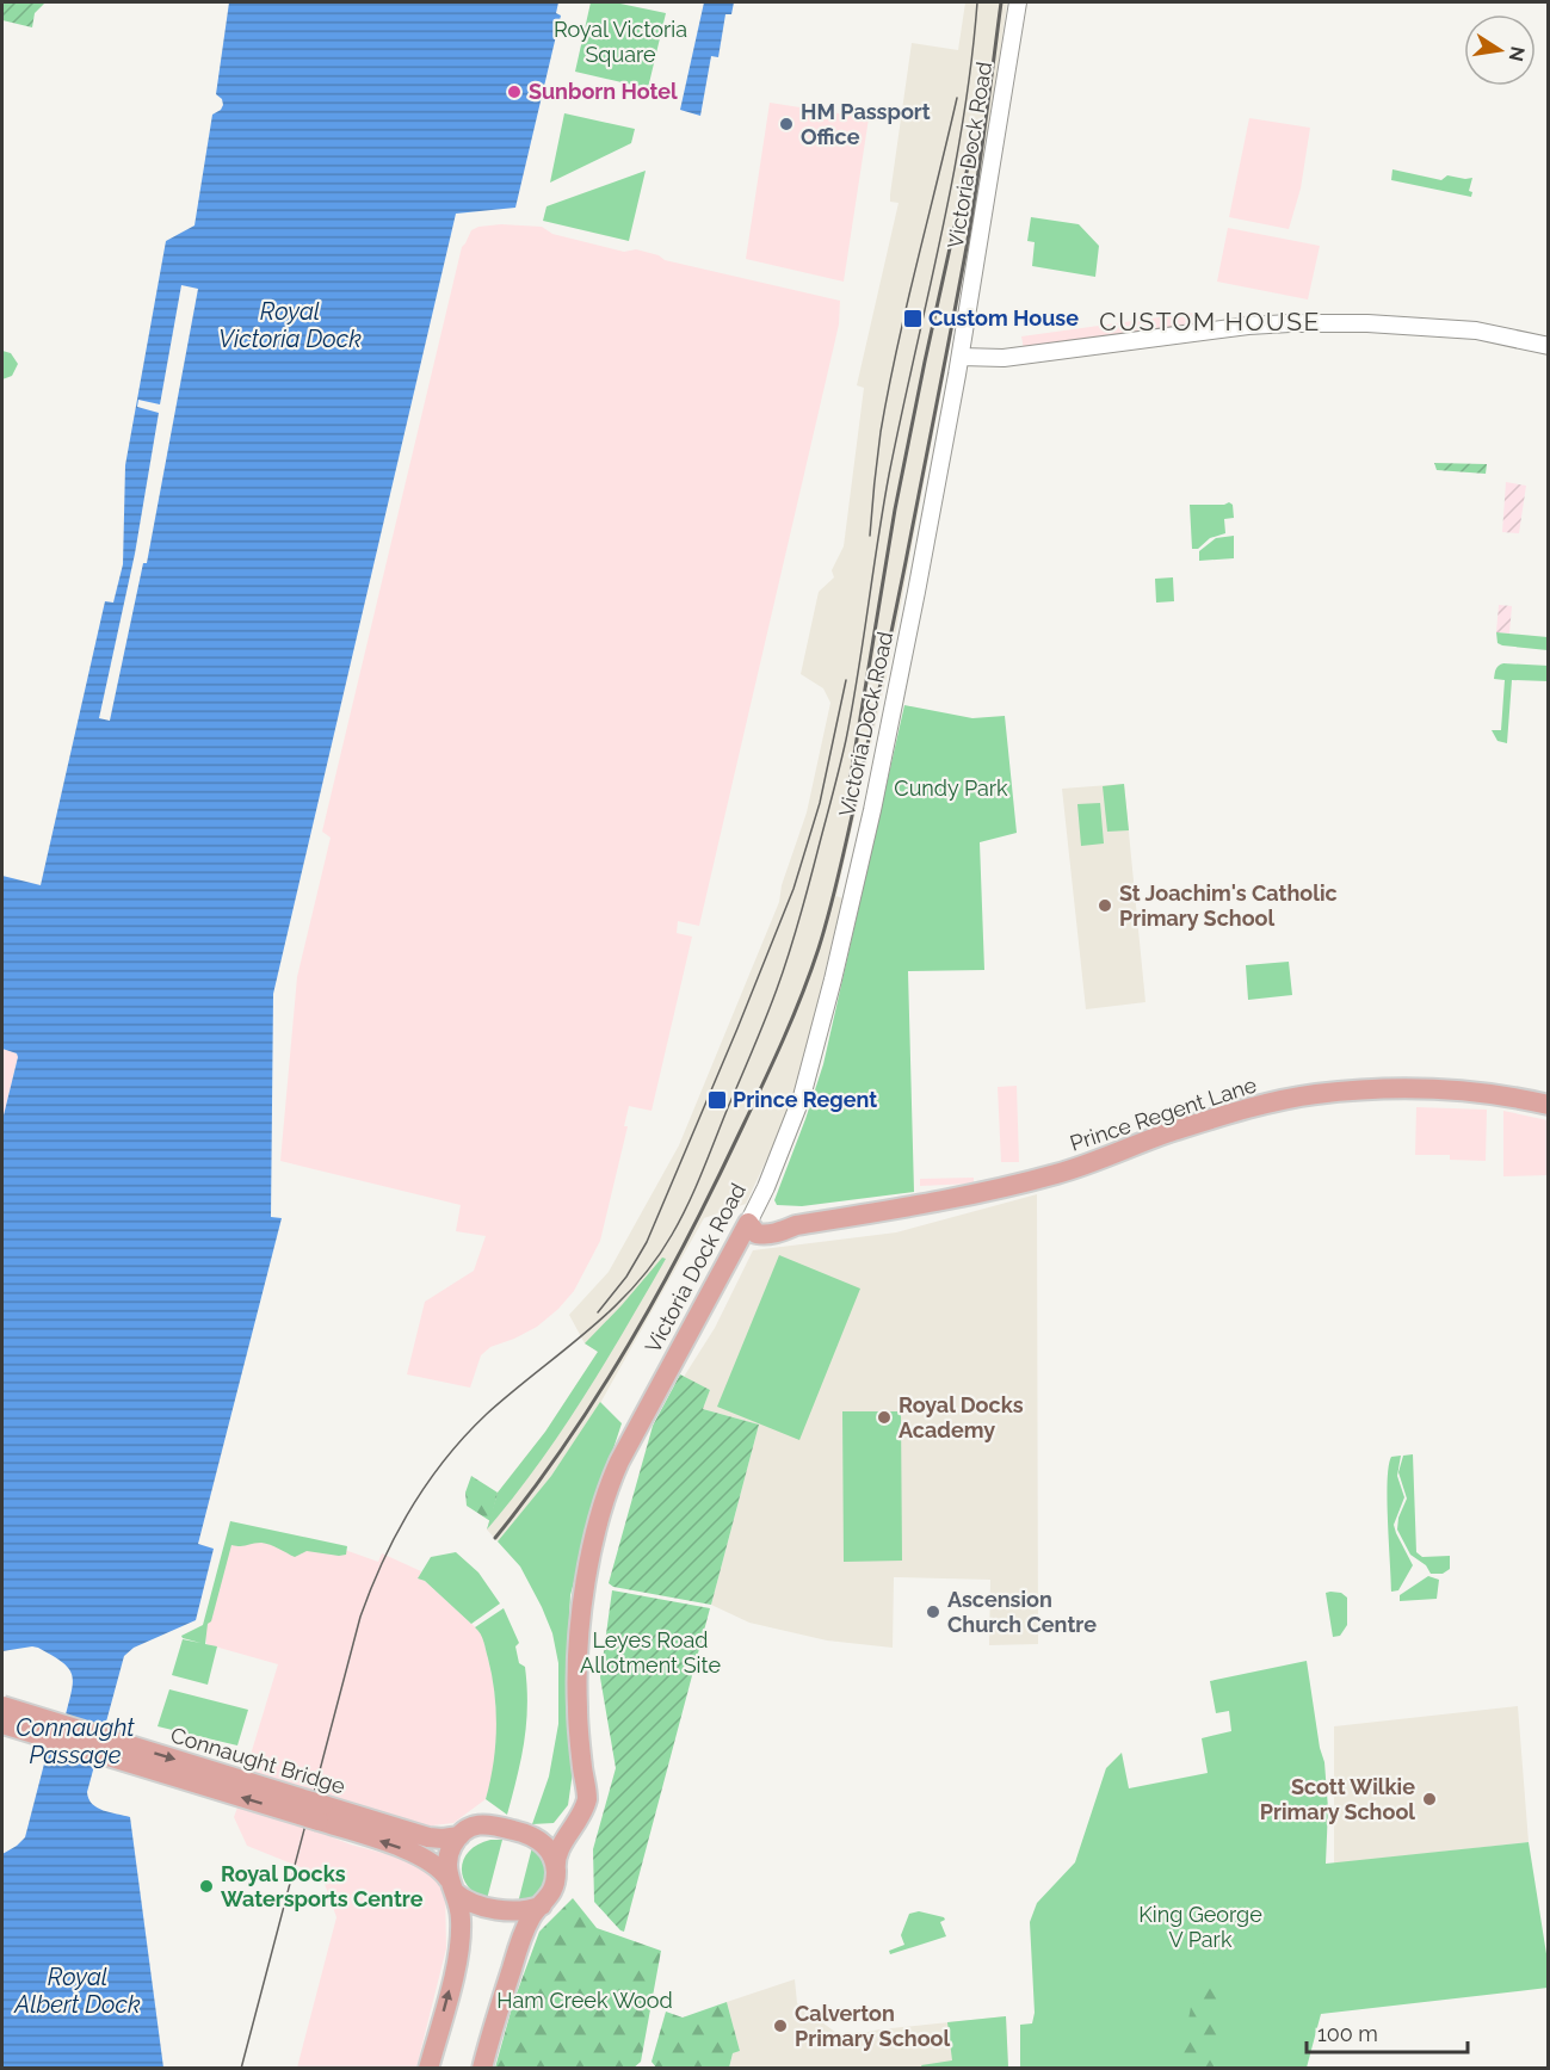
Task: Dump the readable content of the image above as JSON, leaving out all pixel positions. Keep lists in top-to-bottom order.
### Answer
{
  "streets": {
    "main road": ["Victoria Dock Road", "Prince Regent Lane", "Connaught Bridge"]
  },
  "crossings": [
    ["Victoria Dock Road", "Prince Regent Lane"]
  ],
  "districts": ["CUSTOM HOUSE"],
  "water": ["Royal Victoria Dock", "Connaught Passage", "Royal Albert Dock"],
  "parks": [
    "Royal Victoria Square",
    "Cundy Park",
    "Leyes Road Allotment Site",
    "King George V Park",
    "Ham Creek Wood"
  ],
  "places": {
    "other": [
      "Sunborn Hotel",
      "HM Passport Office",
      "St Joachim's Catholic Primary School",
      "Royal Docks Academy",
      "Ascension Church Centre",
      "Scott Wilkie Primary School",
      "Royal Docks Watersports Centre",
      "Calverton Primary School"
    ],
    "transit": ["Custom House", "Prince Regent"]
  },
  "scale_bar": "100 m",
  "north": "right"
}
